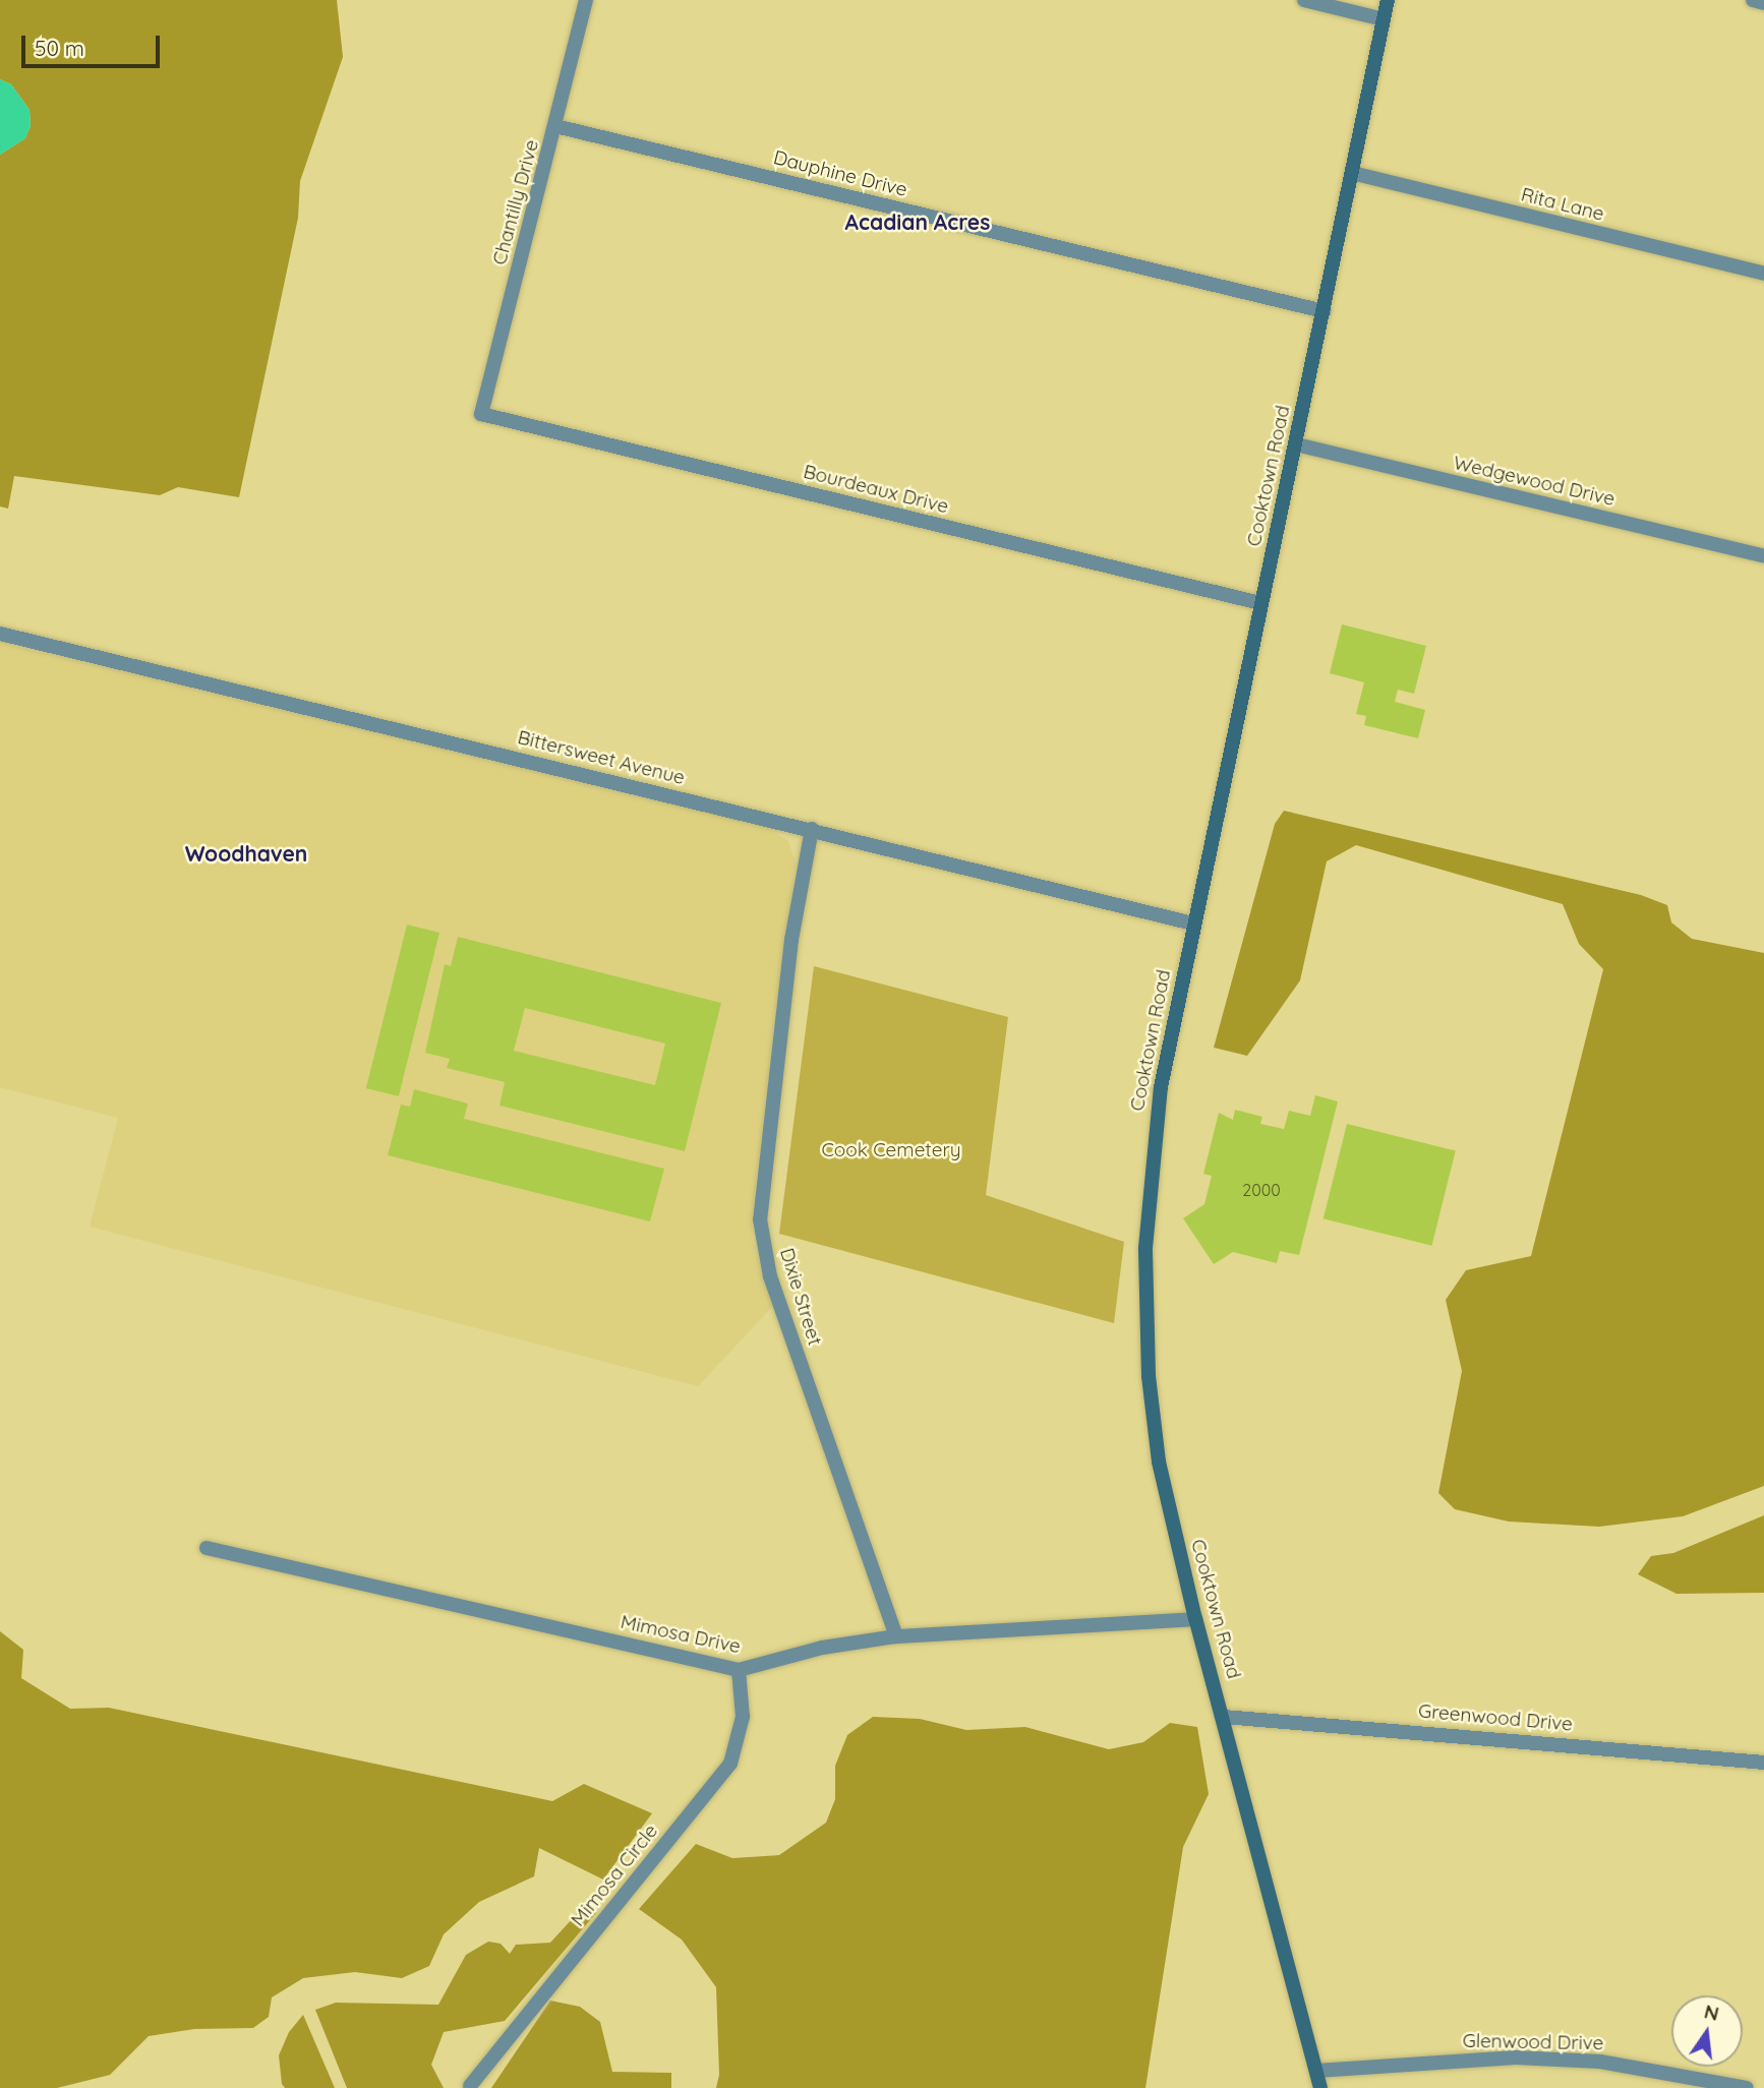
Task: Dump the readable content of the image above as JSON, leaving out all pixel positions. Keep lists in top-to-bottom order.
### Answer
{
  "streets": {
    "street": [
      "Dauphine Drive",
      "Chantilly Drive",
      "Rita Lane",
      "Cooktown Road",
      "Wedgewood Drive",
      "Bourdeaux Drive",
      "Bittersweet Avenue",
      "Dixie Street",
      "Mimosa Drive",
      "Greenwood Drive",
      "Mimosa Circle",
      "Glenwood Drive"
    ]
  },
  "crossings": [
    ["Dauphine Drive", "Chantilly Drive"],
    ["Dauphine Drive", "Cooktown Road"],
    ["Chantilly Drive", "Bourdeaux Drive"],
    ["Rita Lane", "Cooktown Road"],
    ["Cooktown Road", "Wedgewood Drive"],
    ["Cooktown Road", "Bourdeaux Drive"],
    ["Cooktown Road", "Bittersweet Avenue"],
    ["Cooktown Road", "Mimosa Drive"],
    ["Cooktown Road", "Greenwood Drive"],
    ["Cooktown Road", "Glenwood Drive"],
    ["Bittersweet Avenue", "Dixie Street"],
    ["Dixie Street", "Mimosa Drive"],
    ["Mimosa Drive", "Mimosa Circle"]
  ],
  "districts": ["Acadian Acres", "Woodhaven"],
  "parks": ["Cook Cemetery"],
  "house_numbers": ["2000"],
  "scale_bar": "50 m",
  "north": "top"
}
